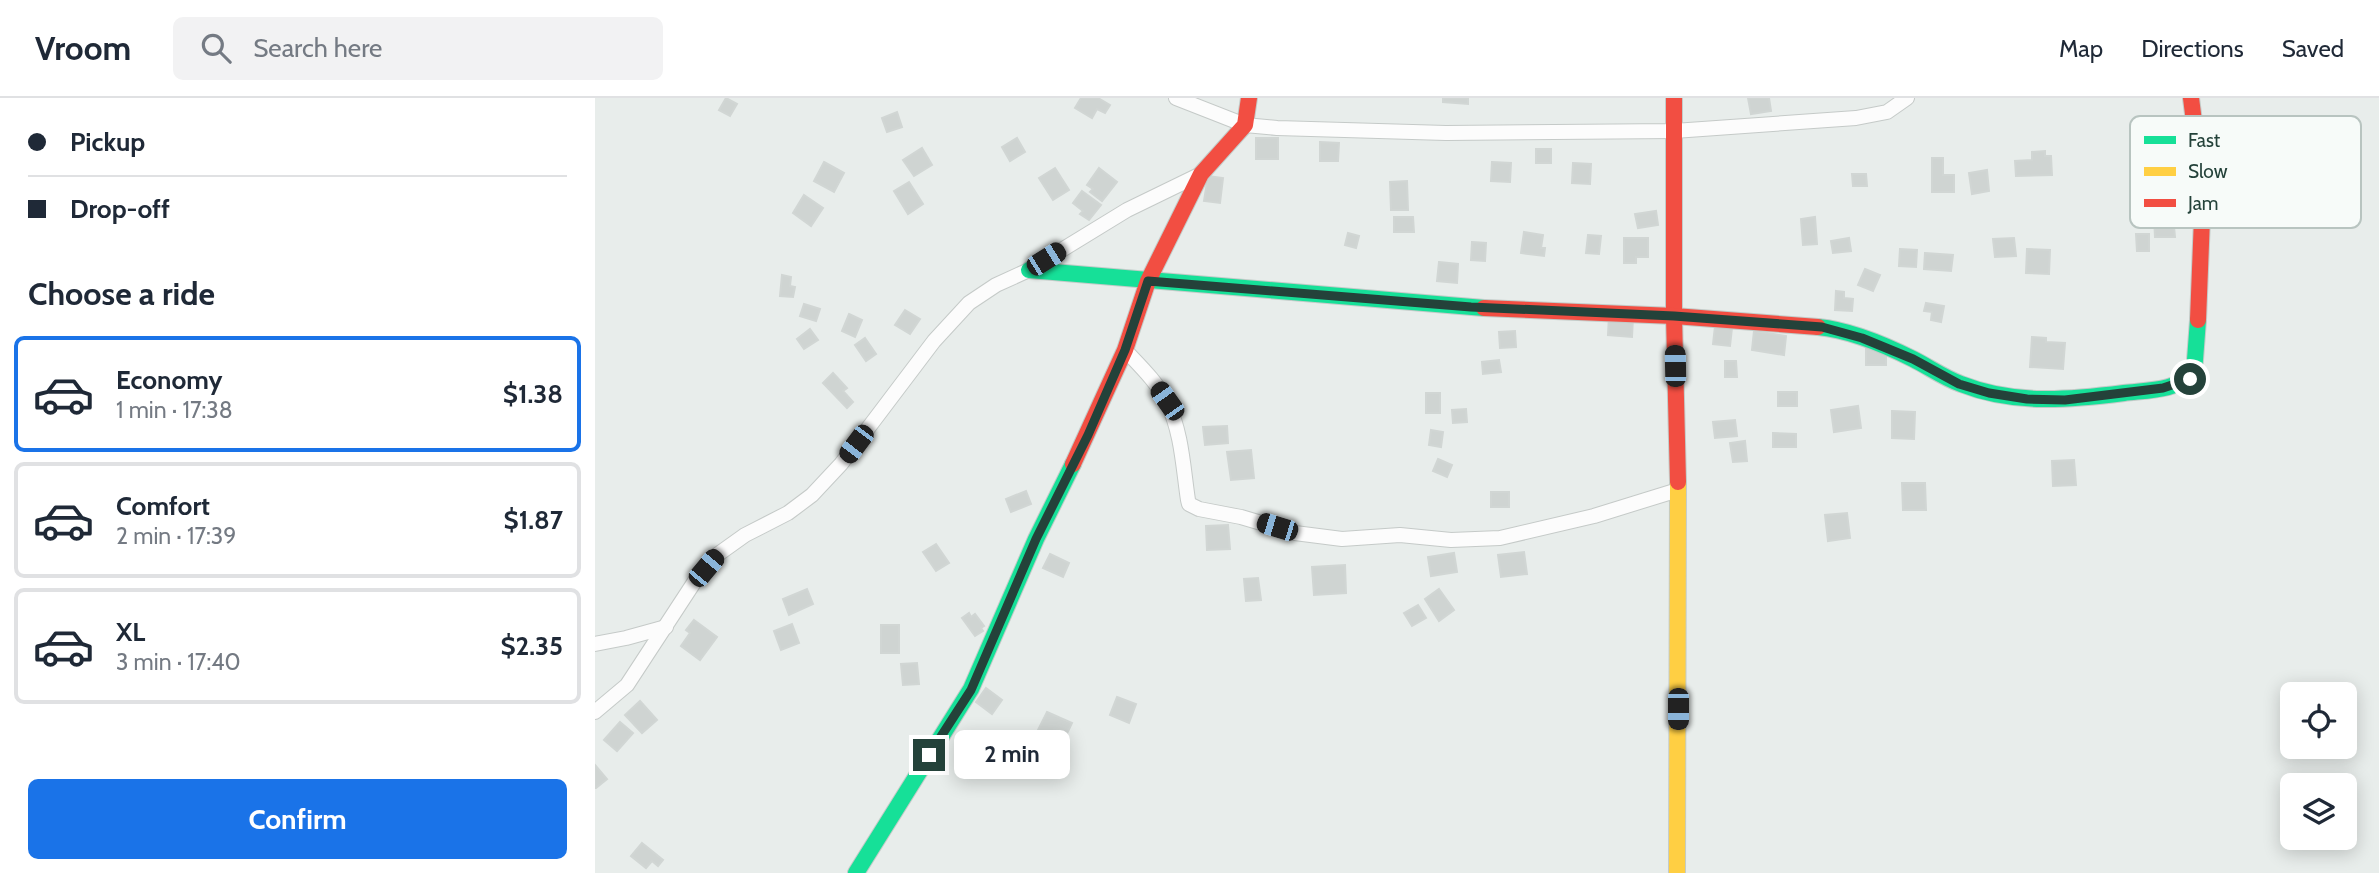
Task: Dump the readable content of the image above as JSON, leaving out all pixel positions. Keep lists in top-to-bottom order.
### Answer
{
  "legend": ["Fast", "Slow", "Jam"],
  "page": {
    "header": "Vroom",
    "search": "Search here",
    "nav": ["Map", "Directions", "Saved"],
    "banner": ["Pickup", "Drop-off"],
    "heading": "Choose a ride",
    "list": [
      {
        "name": "Economy",
        "note": "1 min · 17:38",
        "value": "$1.38"
      },
      {
        "name": "Comfort",
        "note": "2 min · 17:39",
        "value": "$1.87"
      },
      {
        "name": "XL",
        "note": "3 min · 17:40",
        "value": "$2.35"
      }
    ],
    "bubble": "2 min",
    "buttons": "Confirm"
  }
}
